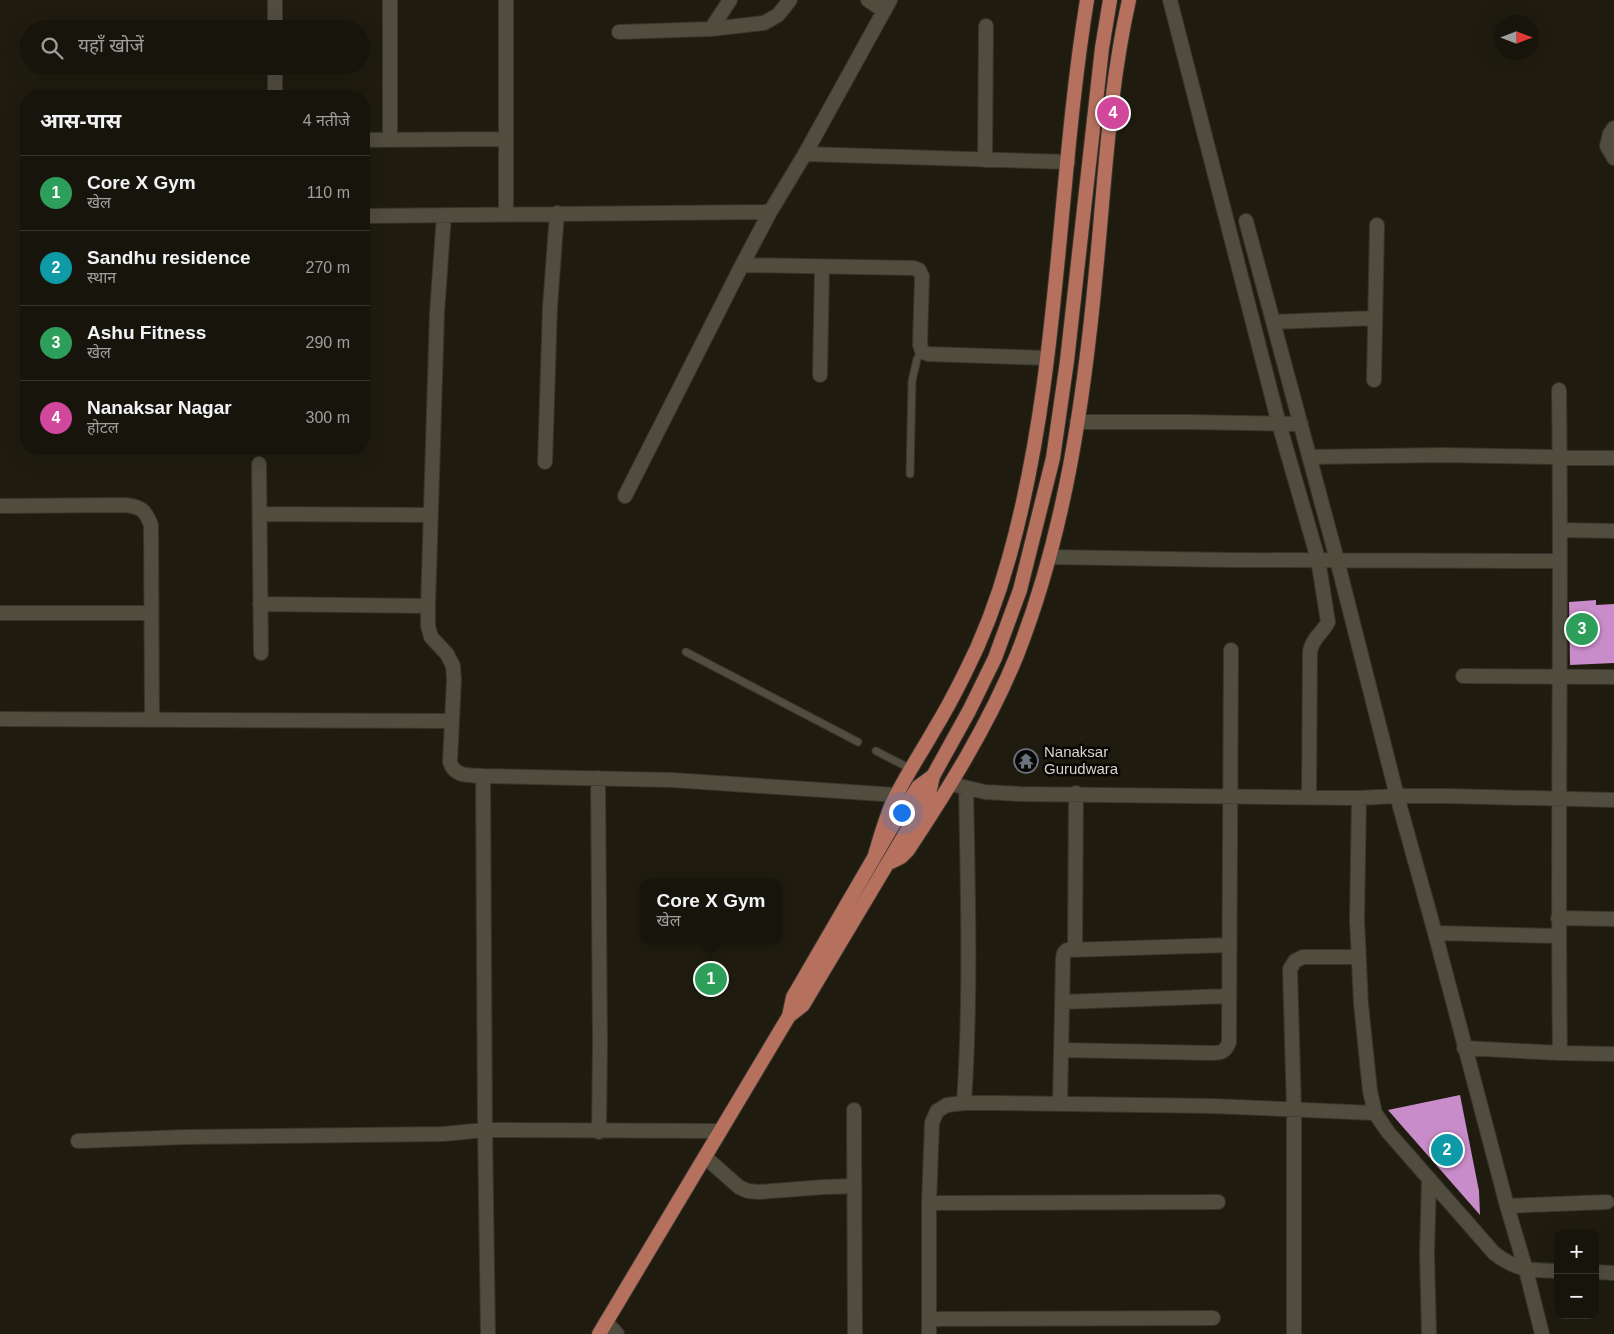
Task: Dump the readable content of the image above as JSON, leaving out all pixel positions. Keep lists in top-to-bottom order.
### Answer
{
  "places": {
    "temple": ["Nanaksar Gurudwara"]
  },
  "north": "right",
  "page": {
    "search": "यहाँ खोजें",
    "heading": ["आस-पास", "4 नतीजे"],
    "pins": [
      "4",
      "3",
      "1",
      "2"
    ],
    "list": [
      {
        "mark": "1",
        "name": "Core X Gym",
        "note": "खेल",
        "value": "110 m"
      },
      {
        "mark": "2",
        "name": "Sandhu residence",
        "note": "स्थान",
        "value": "270 m"
      },
      {
        "mark": "3",
        "name": "Ashu Fitness",
        "note": "खेल",
        "value": "290 m"
      },
      {
        "mark": "4",
        "name": "Nanaksar Nagar",
        "note": "होटल",
        "value": "300 m"
      }
    ],
    "popup": ["Core X Gym", "खेल"],
    "map_buttons": ["+", "−"]
  }
}
